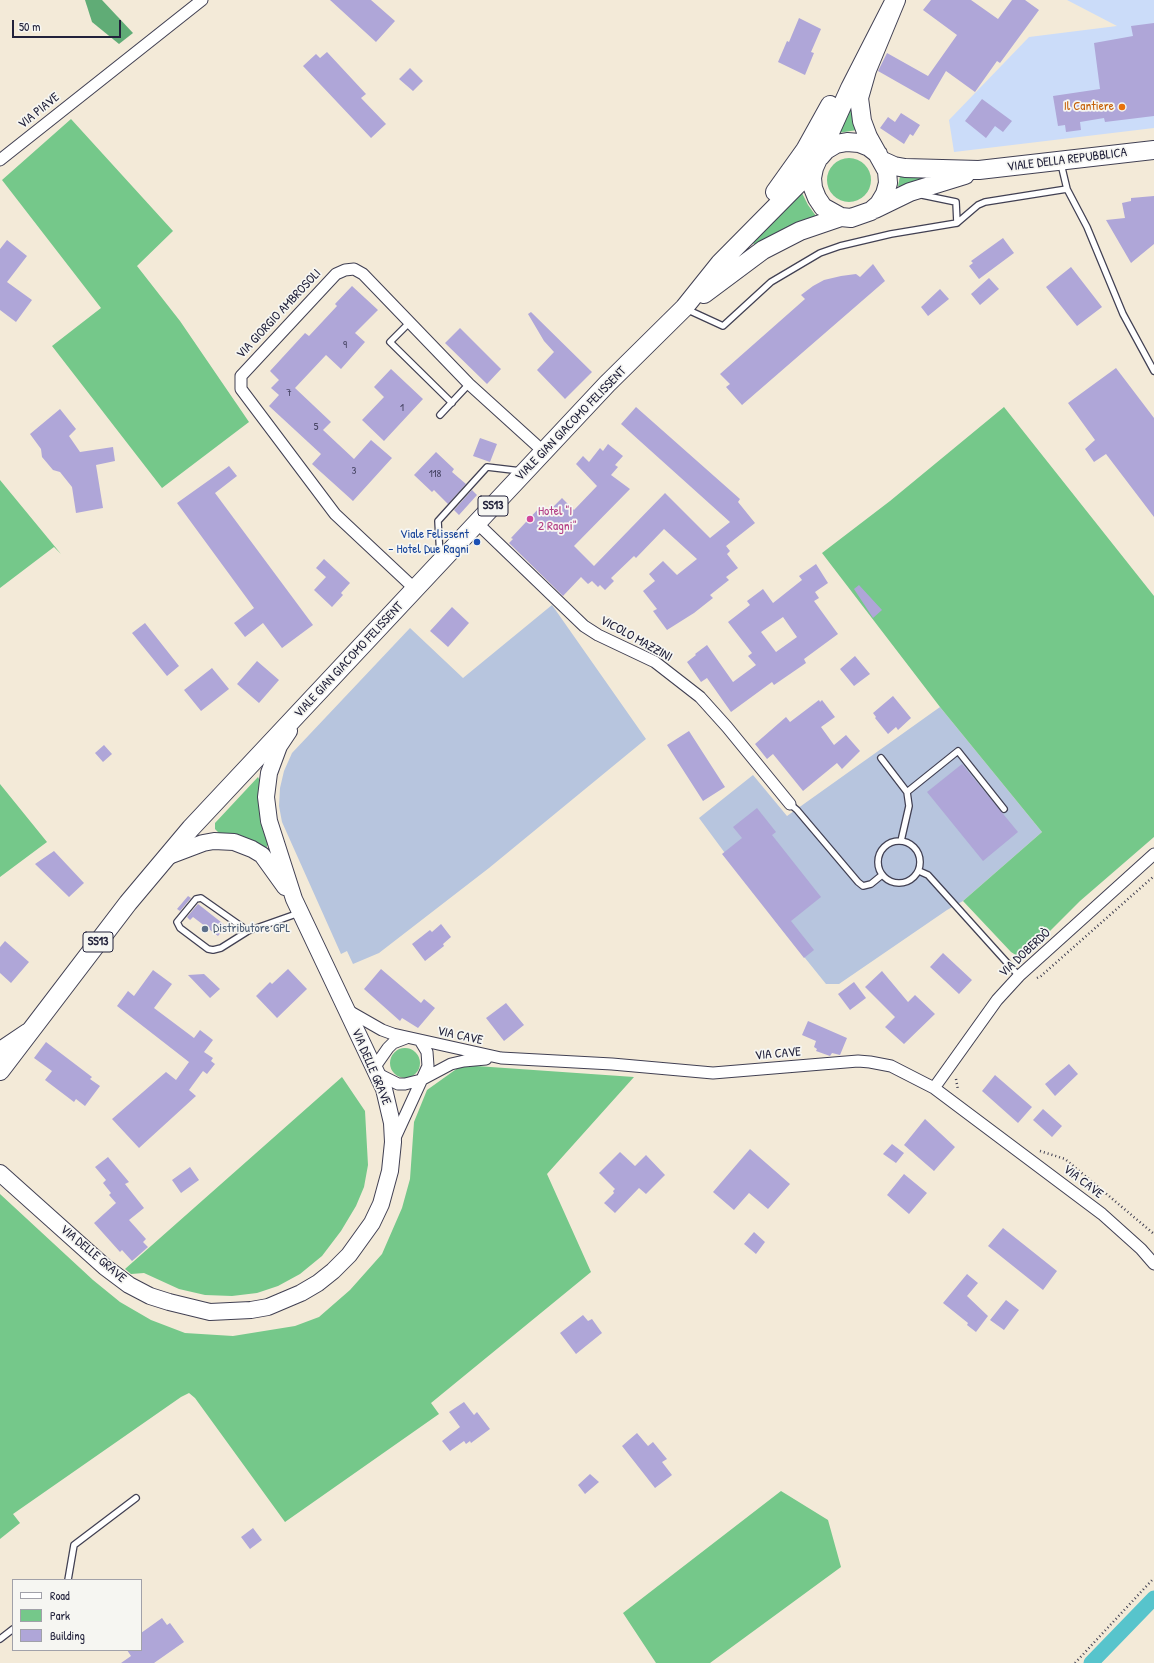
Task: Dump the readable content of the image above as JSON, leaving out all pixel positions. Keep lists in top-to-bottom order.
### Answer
{
  "streets": {
    "main road": [
      "VIALE DELLA REPUBBLICA",
      "VIALE GIAN GIACOMO FELISSENT",
      "SS13",
      "VIA DELLE GRAVE"
    ],
    "street": [
      "VIA PIAVE",
      "VIA GIORGIO AMBROSOLI",
      "VICOLO MAZZINI",
      "VIA DOBERDÒ",
      "VIA CAVE"
    ]
  },
  "crossings": [
    ["VIA GIORGIO AMBROSOLI", "VIALE GIAN GIACOMO FELISSENT"],
    ["VIALE GIAN GIACOMO FELISSENT", "VICOLO MAZZINI"],
    ["VIALE GIAN GIACOMO FELISSENT", "VIA DELLE GRAVE"],
    ["VIA DOBERDÒ", "VIA CAVE"],
    ["VIA CAVE", "VIA DELLE GRAVE"]
  ],
  "places": [
    "Il Cantiere",
    "Hotel \"I 2 Ragni\"",
    "Viale Felissent - Hotel Due Ragni",
    "Distributore GPL"
  ],
  "house_numbers": [
    "9",
    "7",
    "1",
    "5",
    "3",
    "118"
  ],
  "legend": ["Road", "Park", "Building"],
  "scale_bar": "50 m"
}
